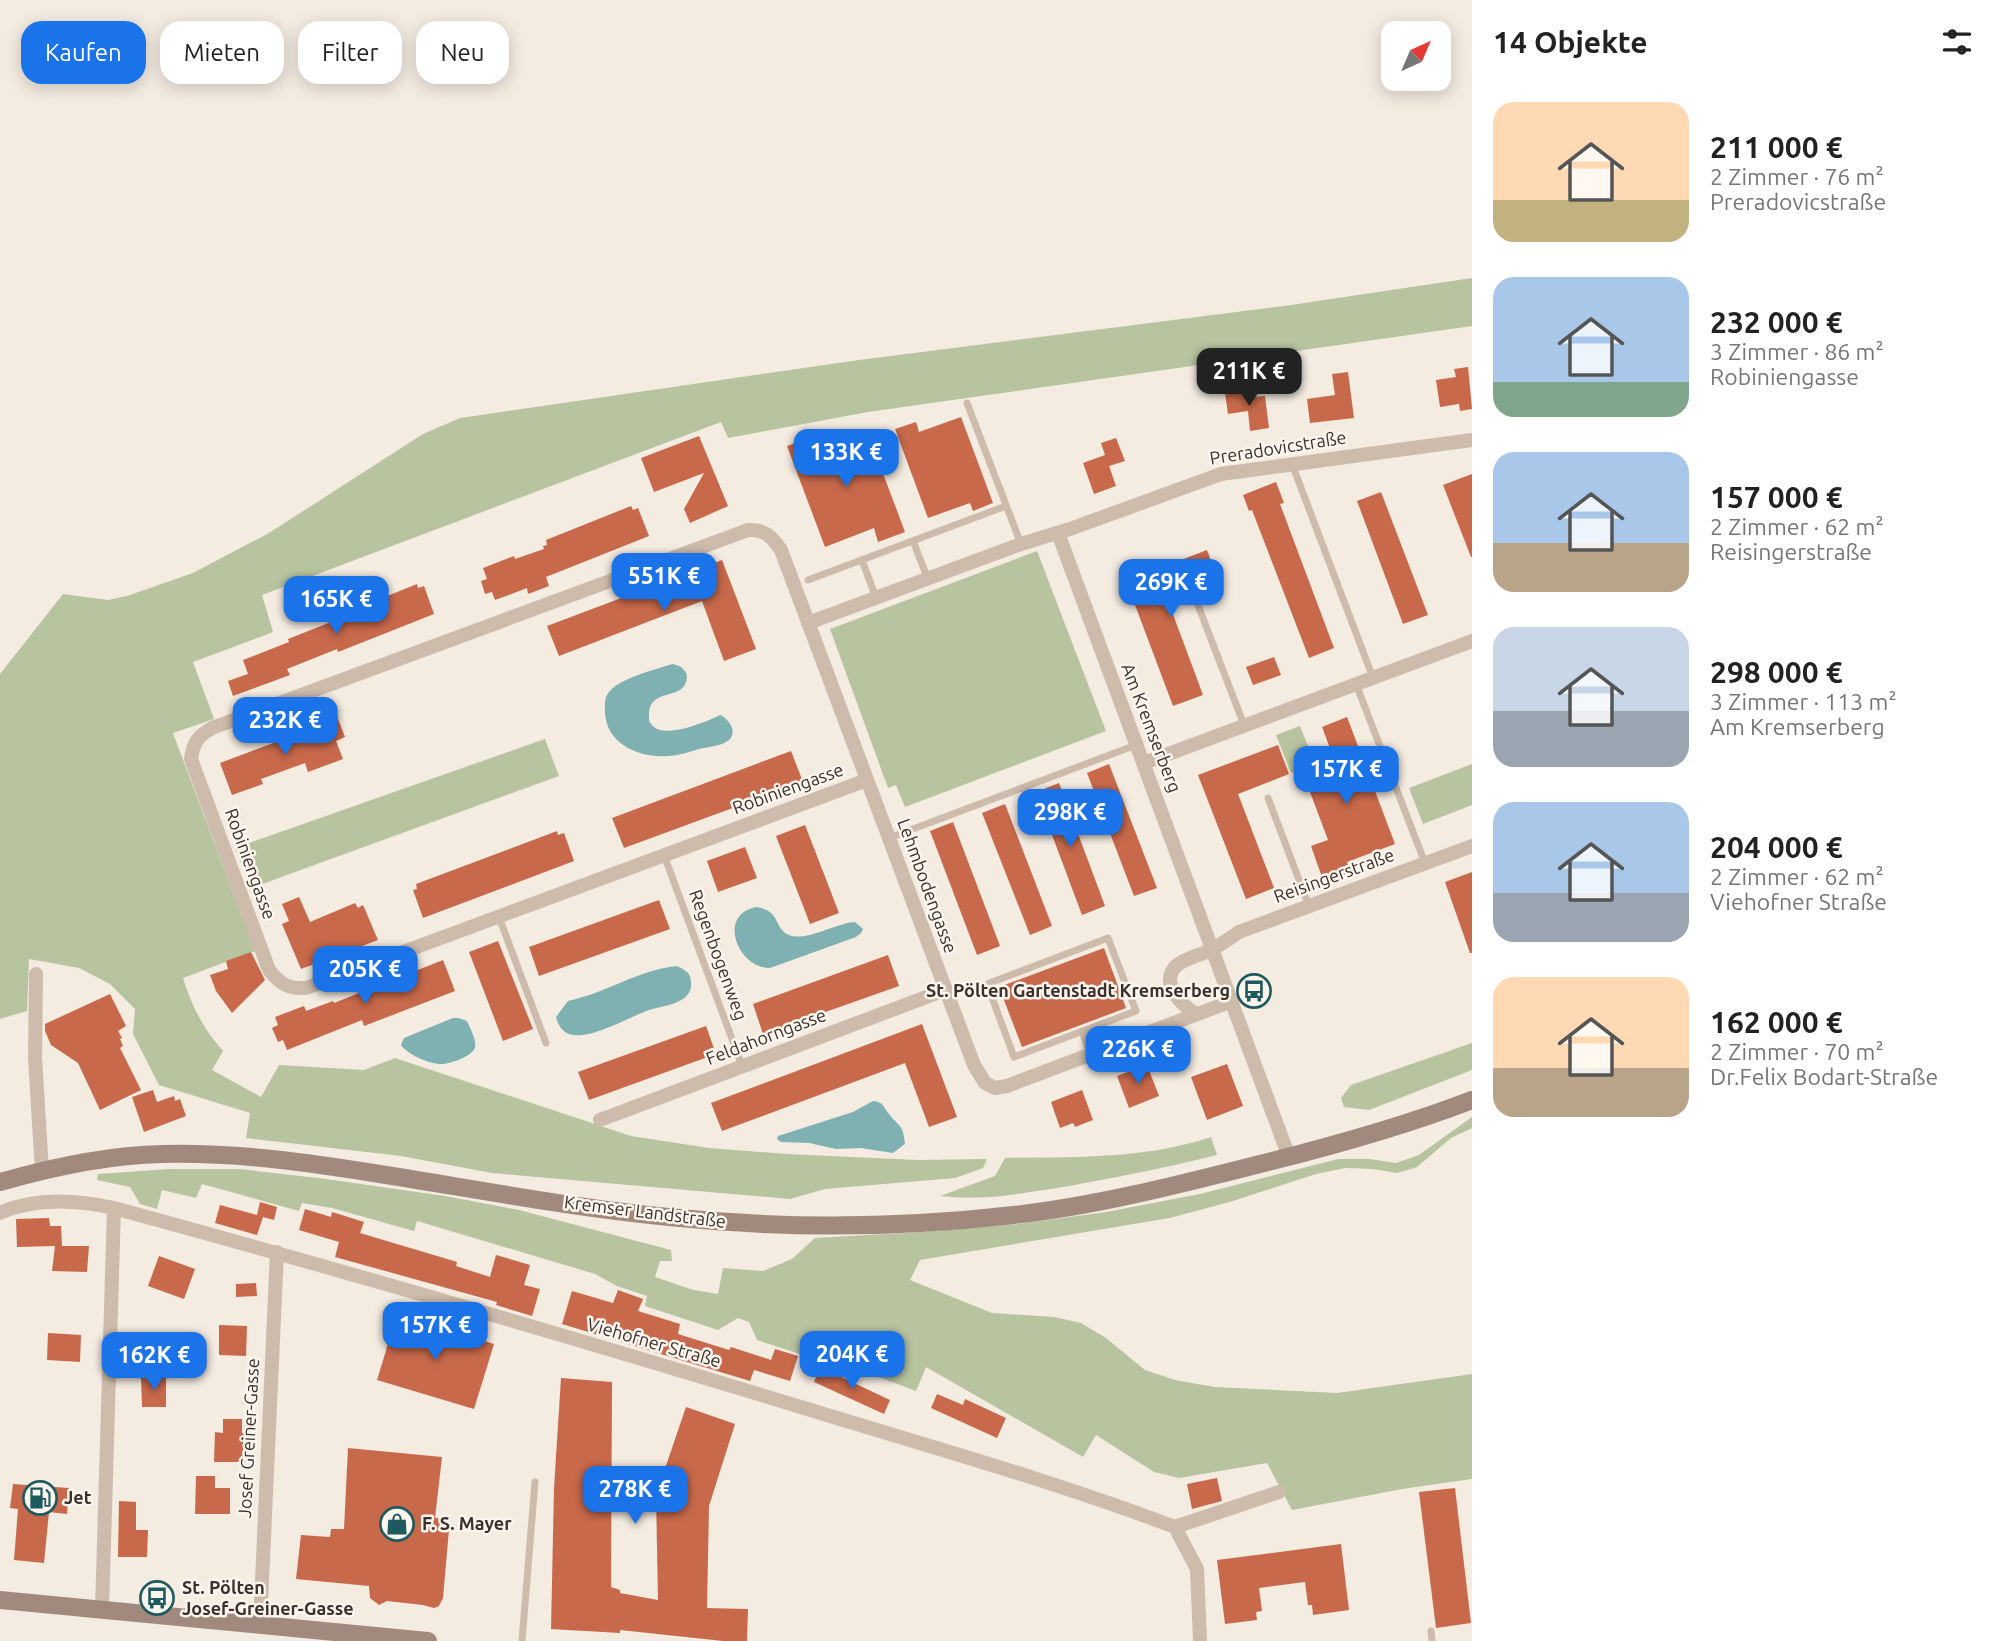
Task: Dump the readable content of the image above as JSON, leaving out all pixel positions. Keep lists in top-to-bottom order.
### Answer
{
  "streets": {
    "main road": ["Kremser Landstraße"],
    "street": [
      "Preradovicstraße",
      "Am Kremserberg",
      "Robiniengasse",
      "Reisingerstraße",
      "Lehmbodengasse",
      "Feldahorngasse",
      "Viehofner Straße",
      "Josef Greiner-Gasse"
    ],
    "lane": ["Regenbogenweg"]
  },
  "crossings": [
    ["Preradovicstraße", "Am Kremserberg"],
    ["Am Kremserberg", "Reisingerstraße"],
    ["Am Kremserberg", "Kremser Landstraße"],
    ["Robiniengasse", "Lehmbodengasse"],
    ["Robiniengasse", "Regenbogenweg"],
    ["Lehmbodengasse", "Feldahorngasse"],
    ["Regenbogenweg", "Feldahorngasse"],
    ["Viehofner Straße", "Josef Greiner-Gasse"]
  ],
  "places": {
    "bus stop": ["St. Pölten Gartenstadt Kremserberg", "St. Pölten Josef-Greiner-Gasse"],
    "fuel station": ["Jet"],
    "shop": ["F. S. Mayer"]
  },
  "north": "top right",
  "page": {
    "heading": "14 Objekte",
    "chip": [
      "Kaufen",
      "Mieten",
      "Filter",
      "Neu"
    ],
    "list": [
      {
        "name": "211 000 €",
        "note": "2 Zimmer · 76 m² · Preradovicstraße"
      },
      {
        "name": "232 000 €",
        "note": "3 Zimmer · 86 m² · Robiniengasse"
      },
      {
        "name": "157 000 €",
        "note": "2 Zimmer · 62 m² · Reisingerstraße"
      },
      {
        "name": "298 000 €",
        "note": "3 Zimmer · 113 m² · Am Kremserberg"
      },
      {
        "name": "204 000 €",
        "note": "2 Zimmer · 62 m² · Viehofner Straße"
      },
      {
        "name": "162 000 €",
        "note": "2 Zimmer · 70 m² · Dr.Felix Bodart-Straße"
      }
    ],
    "price": [
      "211K €",
      "133K €",
      "551K €",
      "269K €",
      "165K €",
      "232K €",
      "157K €",
      "298K €",
      "205K €",
      "226K €",
      "157K €",
      "204K €",
      "162K €",
      "278K €"
    ]
  }
}
